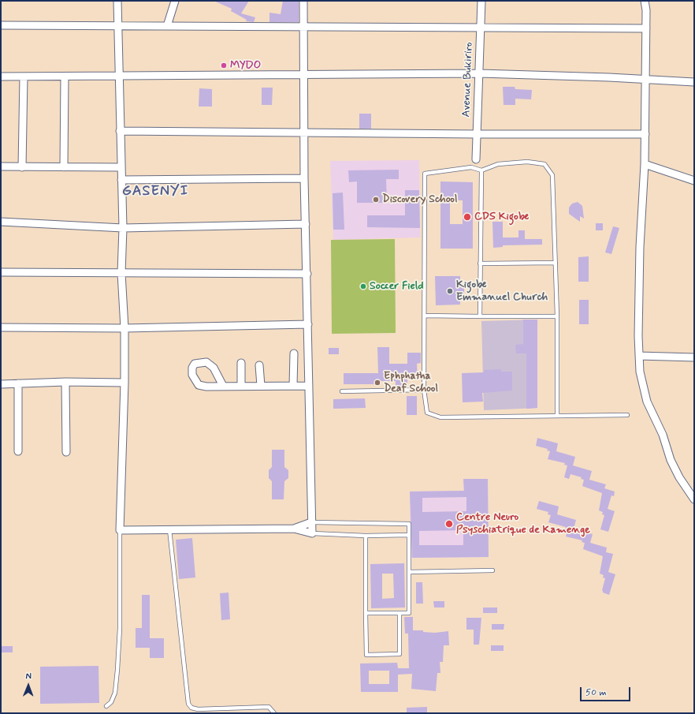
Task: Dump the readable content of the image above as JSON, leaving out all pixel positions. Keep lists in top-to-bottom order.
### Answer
{
  "streets": {
    "street": ["Avenue Bukiriro"]
  },
  "districts": ["GASENYI"],
  "places": [
    "MYDO",
    "Discovery School",
    "CDS Kigobe",
    "Soccer Field",
    "Kigobe Emmanuel Church",
    "Ephphatha Deaf School",
    "Centre Neuro Psyschiatrique de Kamenge"
  ],
  "scale_bar": "50 m",
  "north": "top"
}
